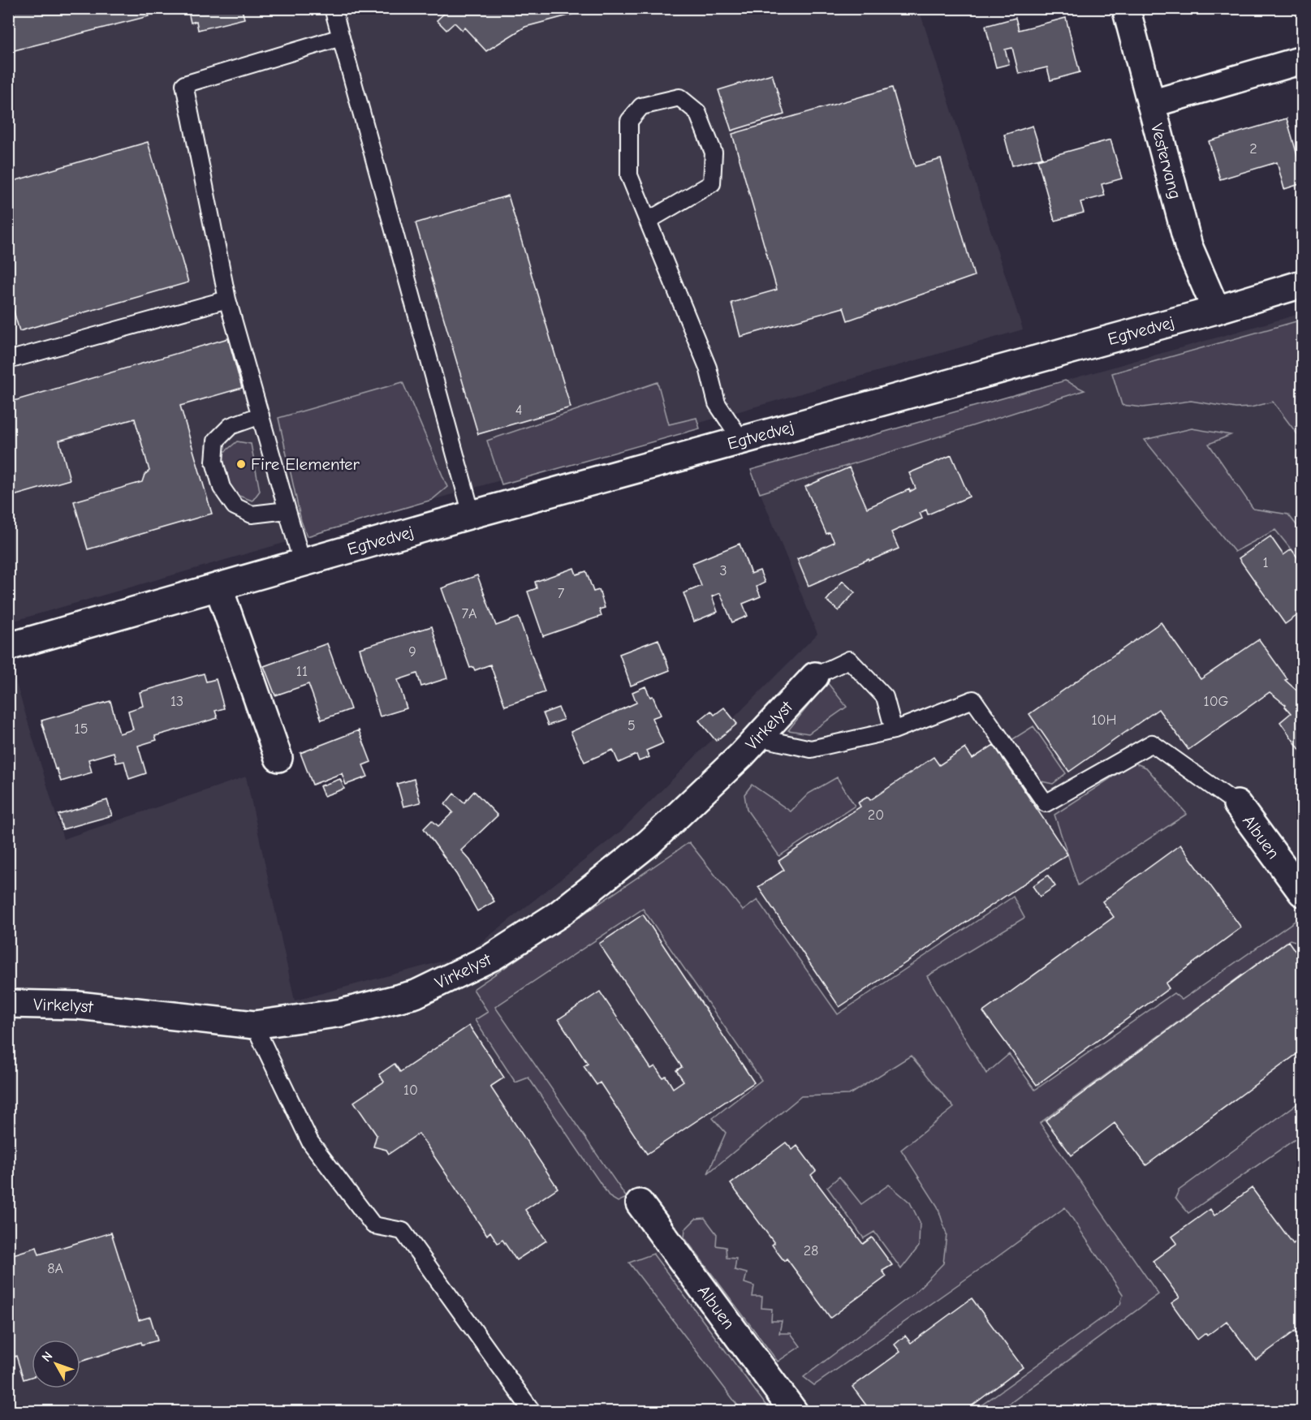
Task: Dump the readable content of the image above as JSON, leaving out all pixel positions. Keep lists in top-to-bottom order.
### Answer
{
  "streets": {
    "street": [
      "Vestervang",
      "Egtvedvej",
      "Virkelyst",
      "Albuen"
    ]
  },
  "crossings": [
    ["Vestervang", "Egtvedvej"]
  ],
  "places": ["Fire Elementer"],
  "house_numbers": [
    "2",
    "4",
    "1",
    "3",
    "7",
    "7A",
    "9",
    "11",
    "13",
    "10G",
    "10H",
    "5",
    "15",
    "20",
    "10",
    "28",
    "8A"
  ],
  "north": "top left"
}
